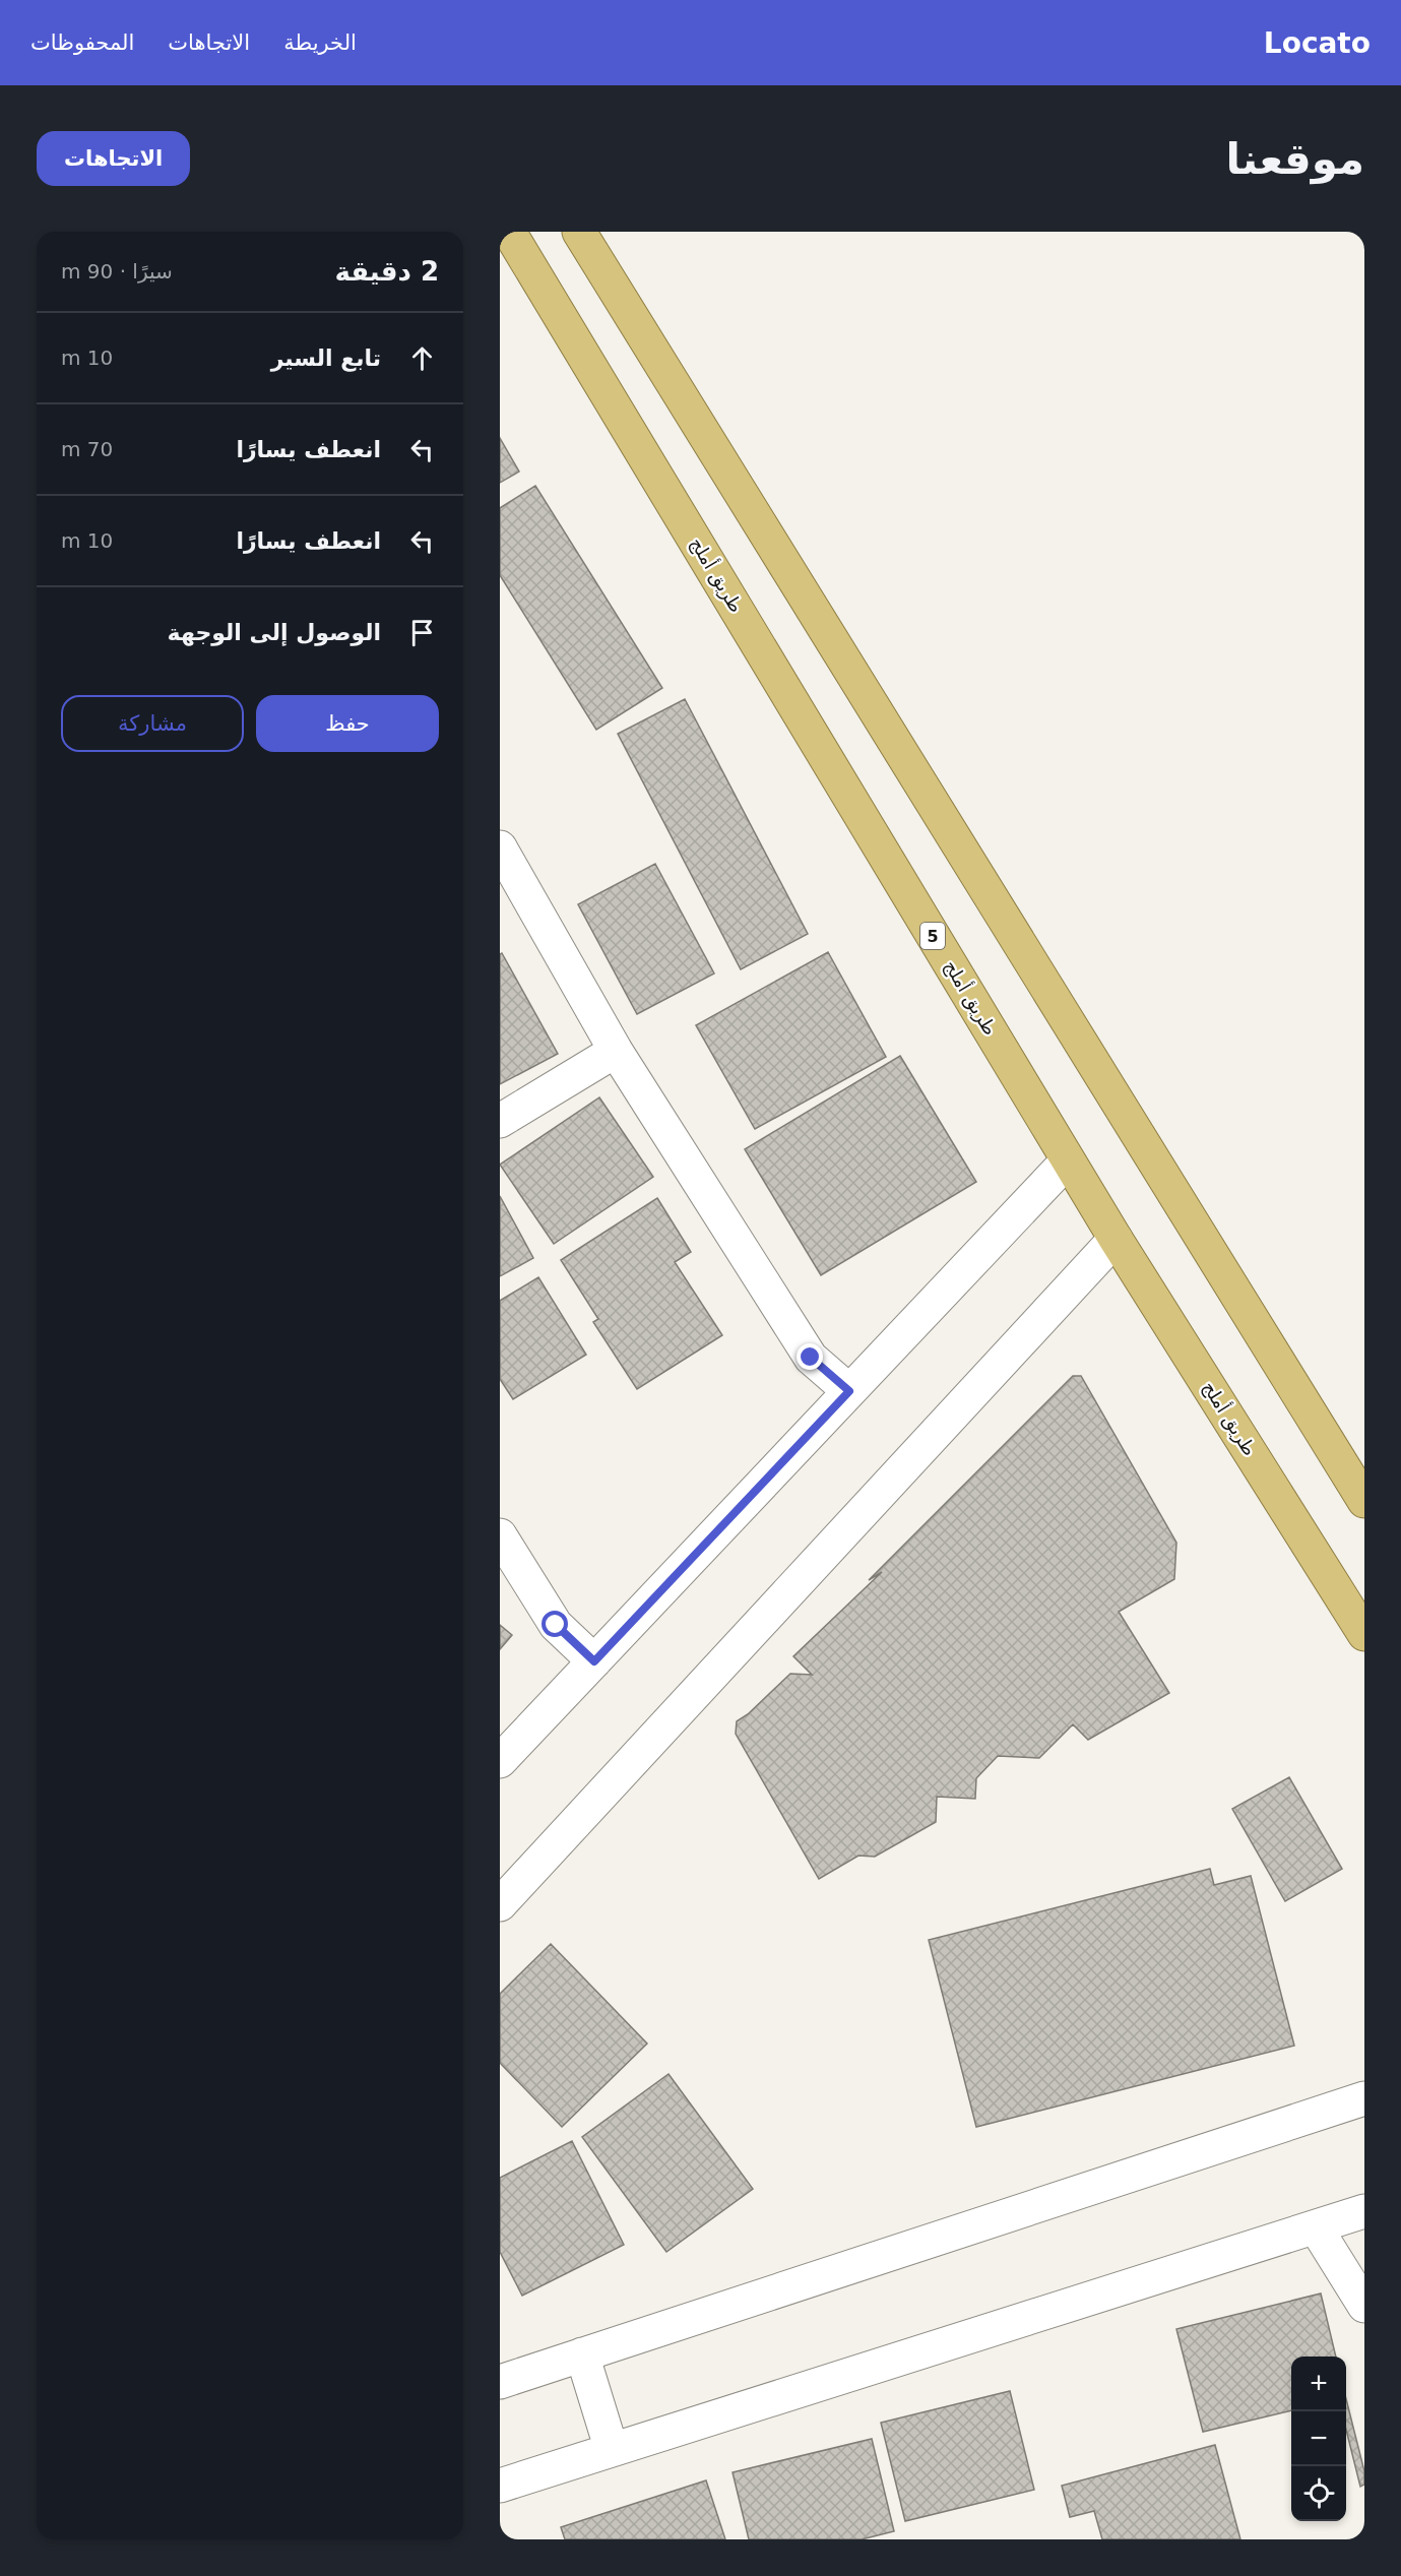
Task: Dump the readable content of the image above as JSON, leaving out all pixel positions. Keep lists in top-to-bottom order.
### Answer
{
  "streets": {
    "highway": ["طريق أملج", "5"]
  },
  "page": {
    "header": "Locato",
    "nav": ["الخريطة", "الاتجاهات", "المحفوظات"],
    "buttons": [
      "الاتجاهات",
      ["حفظ", "مشاركة"]
    ],
    "title": "موقعنا",
    "heading": ["2 دقيقة", "سيرًا · 90 m"],
    "list": [
      ["تابع السير", "10 m"],
      ["انعطف يسارًا", "70 m"],
      ["انعطف يسارًا", "10 m"],
      "الوصول إلى الوجهة"
    ],
    "map_buttons": ["+", "−"]
  }
}
